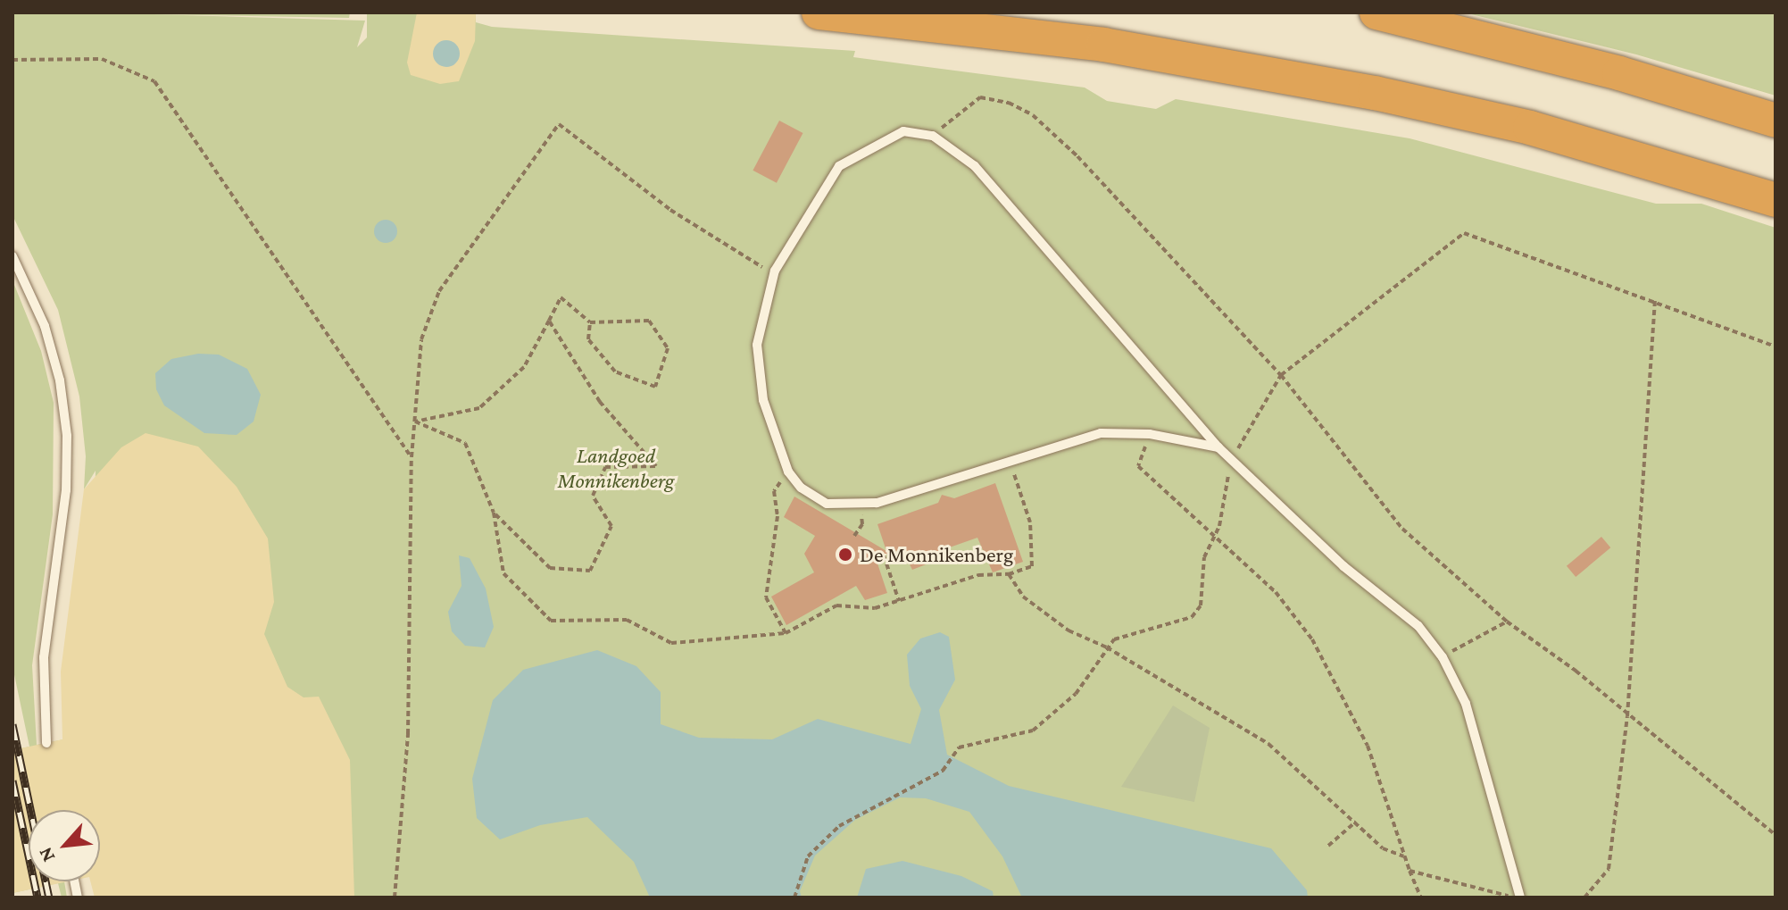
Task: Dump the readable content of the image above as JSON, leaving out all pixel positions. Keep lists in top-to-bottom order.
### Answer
{
  "parks": ["Landgoed Monnikenberg"],
  "places": ["De Monnikenberg"],
  "north": "bottom left"
}
